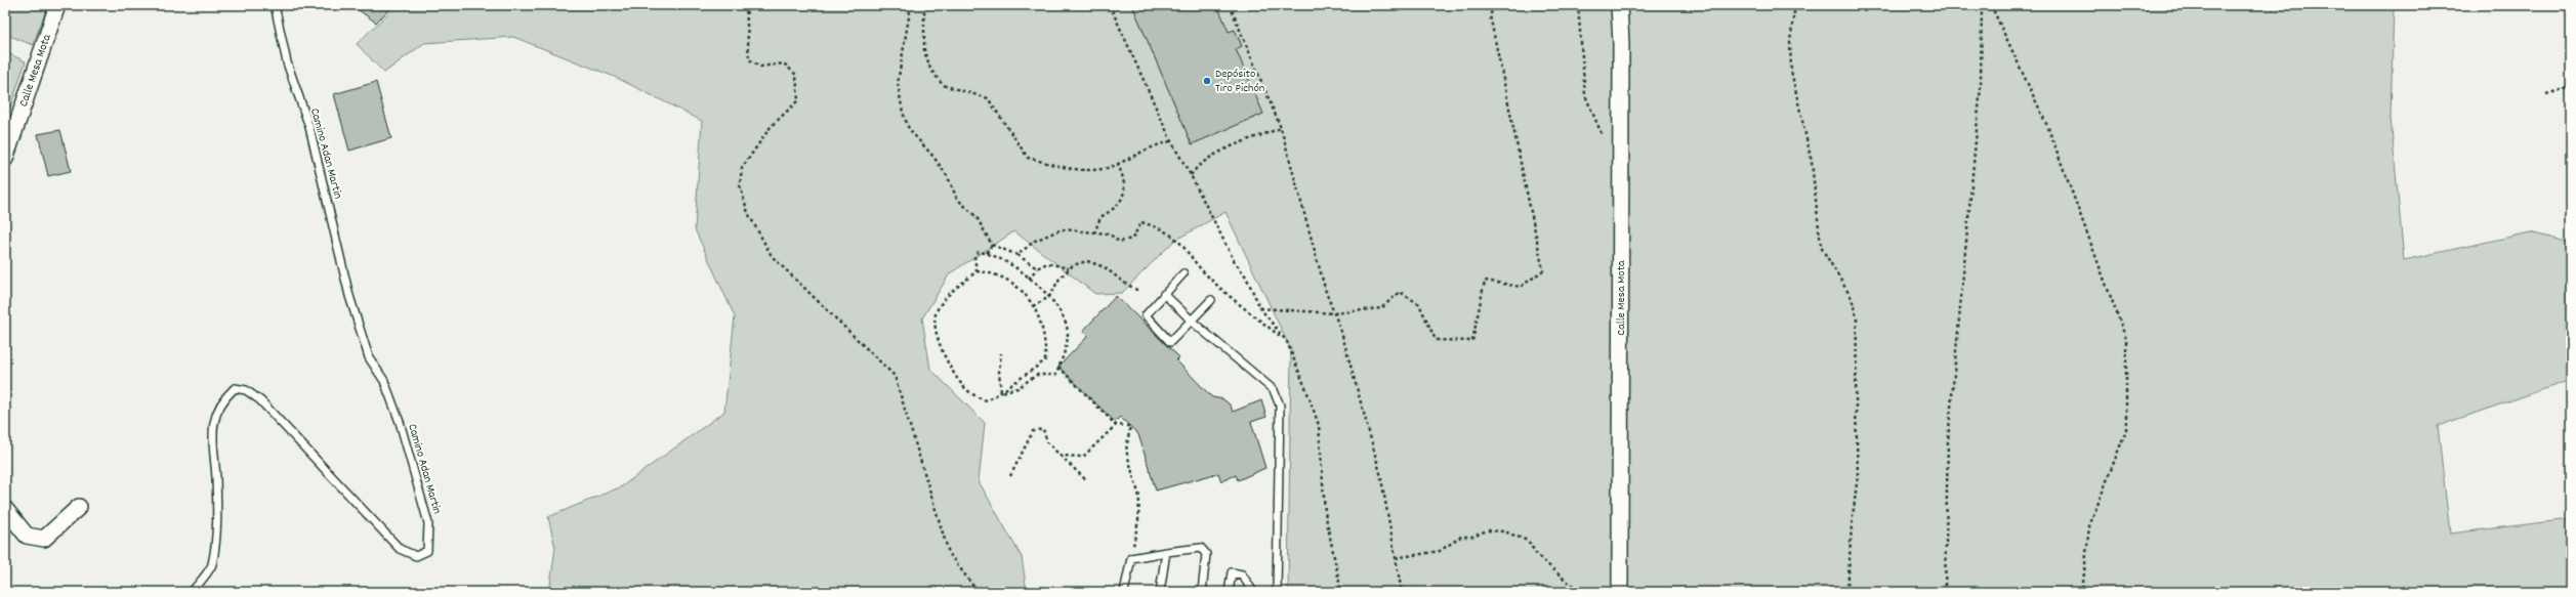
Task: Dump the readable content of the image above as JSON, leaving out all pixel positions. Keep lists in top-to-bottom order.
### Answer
{
  "streets": {
    "street": ["Calle Mesa Mota"],
    "lane": ["Camino Adan Martin"]
  },
  "places": ["Depósito Tiro Pichón"]
}
